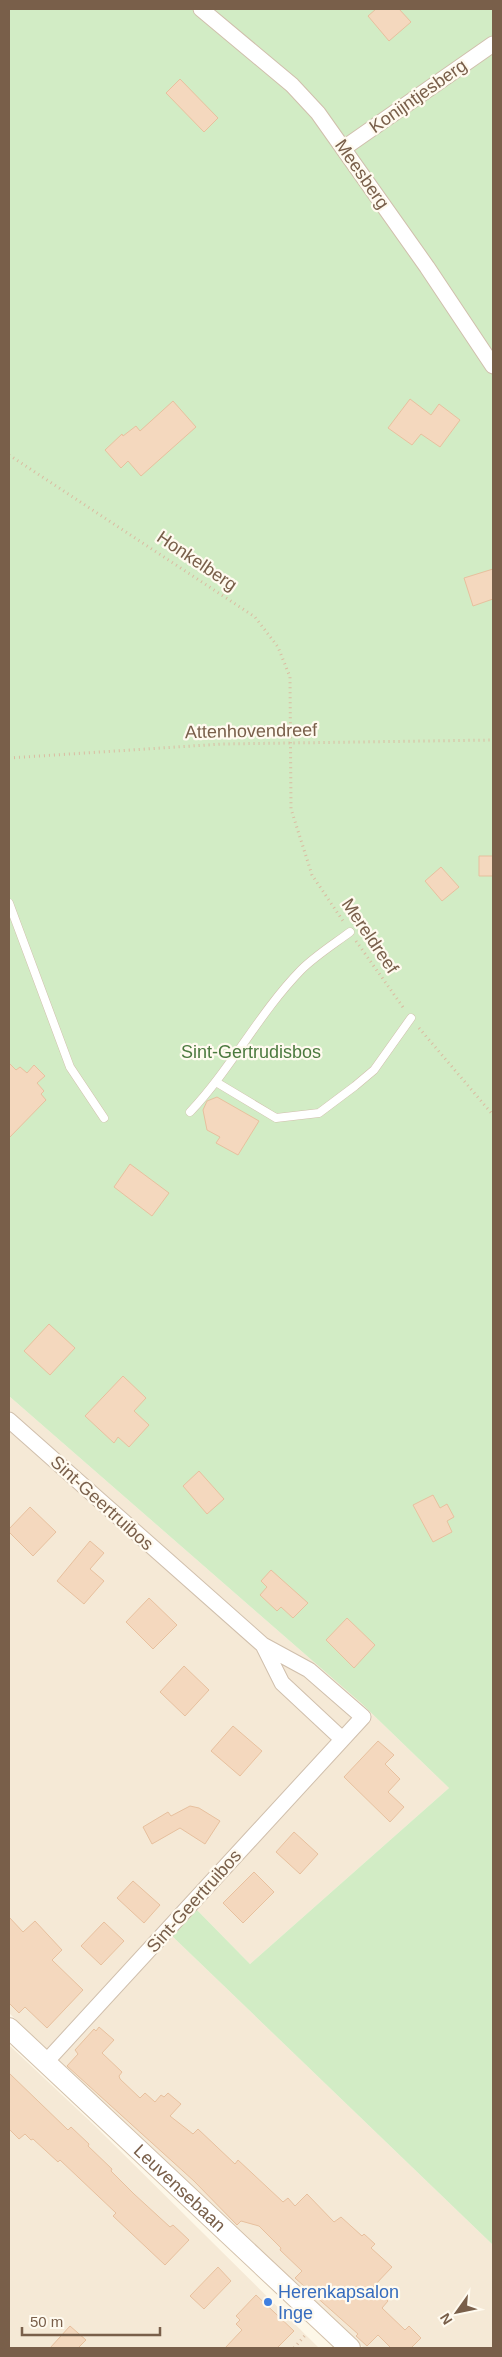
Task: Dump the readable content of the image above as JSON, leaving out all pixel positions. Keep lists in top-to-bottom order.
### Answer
{
  "streets": {
    "street": [
      "Konijntjesberg",
      "Meesberg",
      "Sint-Geertruibos",
      "Leuvensebaan"
    ],
    "path": ["Honkelberg", "Attenhovendreef", "Mereldreef"]
  },
  "crossings": [
    ["Konijntjesberg", "Meesberg"],
    ["Honkelberg", "Attenhovendreef"],
    ["Honkelberg", "Mereldreef"],
    ["Attenhovendreef", "Mereldreef"],
    ["Sint-Geertruibos", "Leuvensebaan"]
  ],
  "parks": ["Sint-Gertrudisbos"],
  "places": ["Herenkapsalon Inge"],
  "scale_bar": "50 m",
  "north": "bottom left"
}
